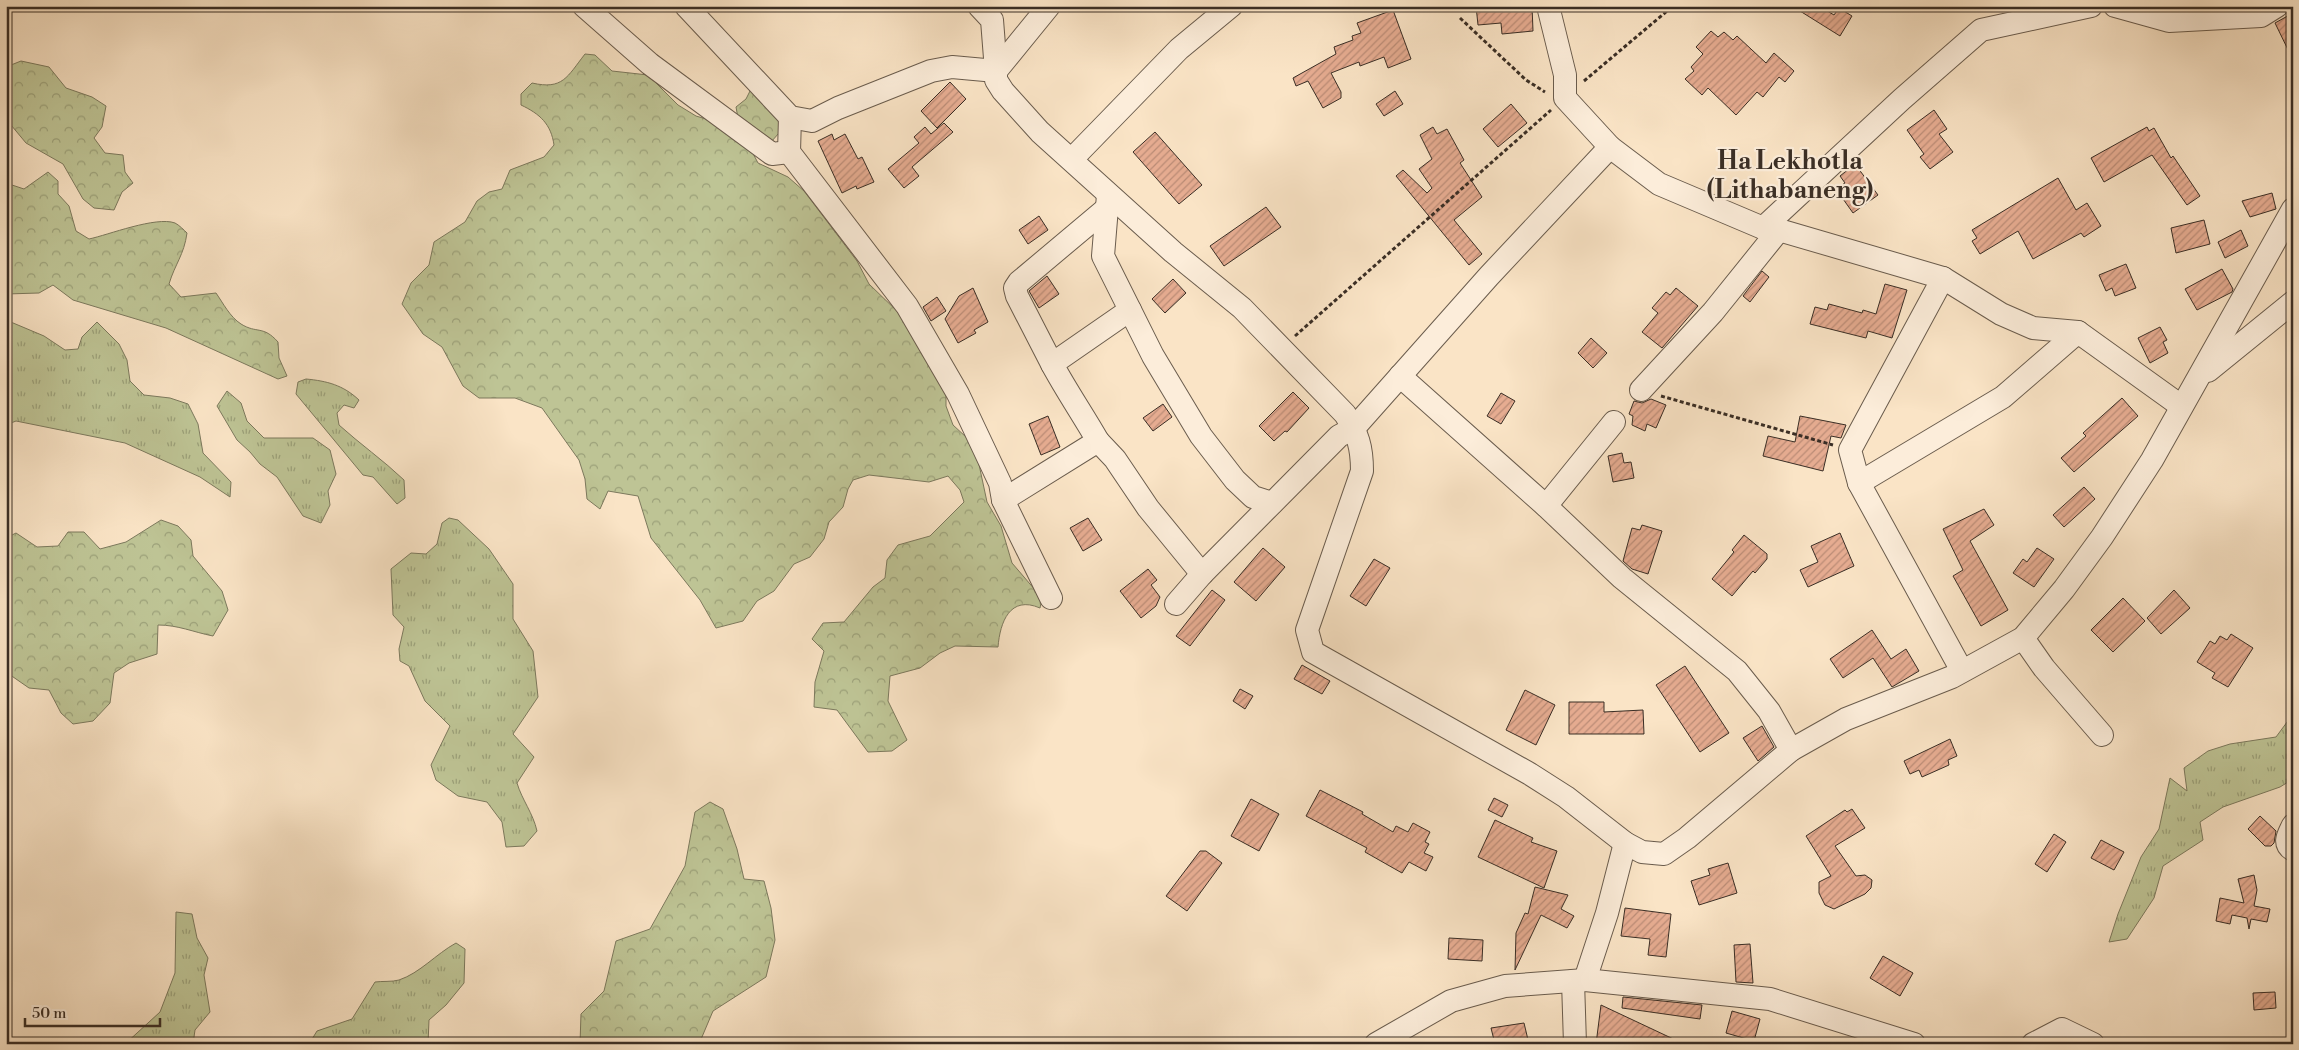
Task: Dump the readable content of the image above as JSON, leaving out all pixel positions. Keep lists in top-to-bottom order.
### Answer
{
  "districts": ["Ha Lekhotla (Lithabaneng)"],
  "scale_bar": "50 m"
}
